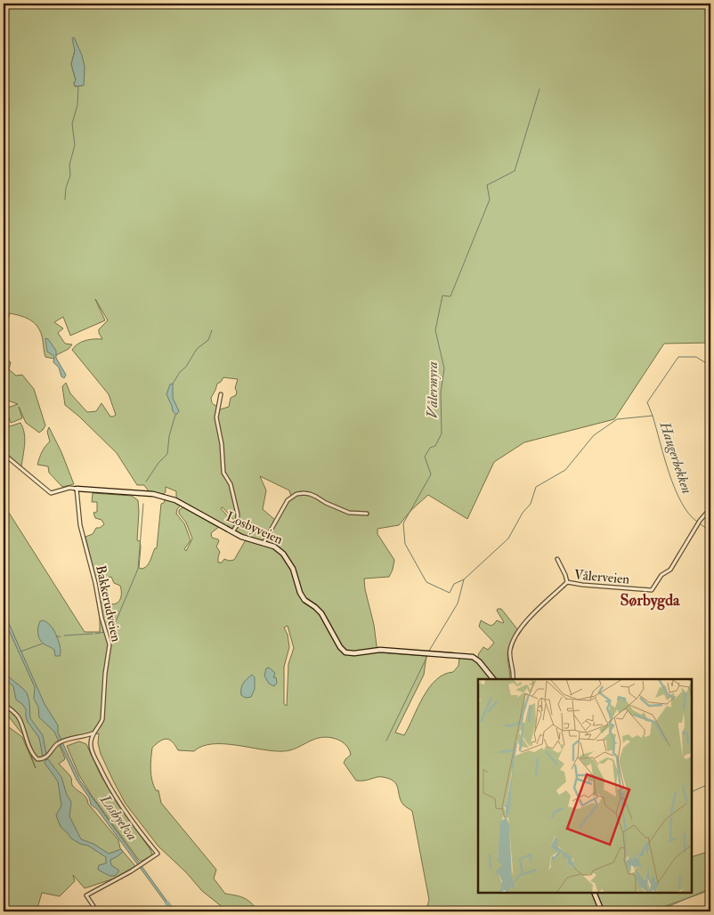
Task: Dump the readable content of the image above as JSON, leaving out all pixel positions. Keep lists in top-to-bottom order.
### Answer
{
  "streets": {
    "main road": ["Losbyveien"],
    "street": ["Vålerveien", "Bakkerudveien"]
  },
  "crossings": [
    ["Losbyveien", "Bakkerudveien"]
  ],
  "districts": ["Sørbygda"],
  "water": ["Vålermyra", "Haugerbekken", "Losbyelva"]
}
